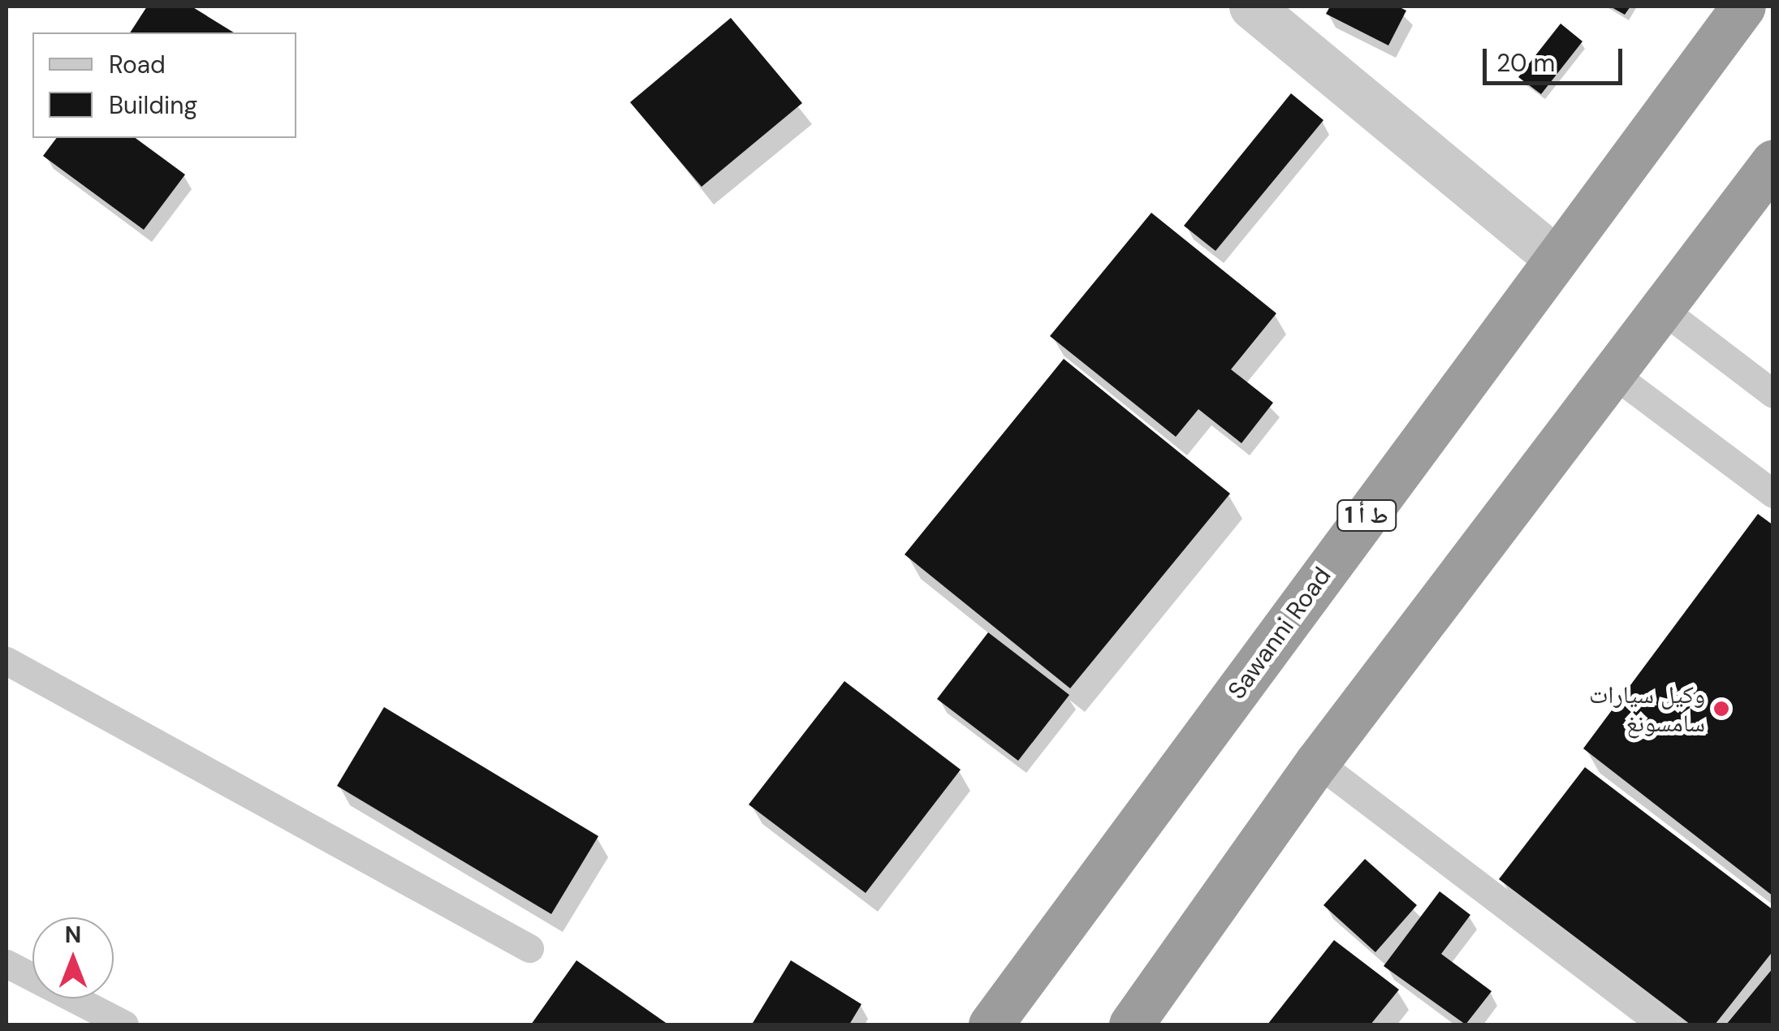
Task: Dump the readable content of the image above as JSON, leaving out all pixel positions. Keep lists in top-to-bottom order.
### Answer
{
  "streets": {
    "highway": ["ط أ 1", "Sawanni Road"]
  },
  "places": ["وكيل سيارات سامسونغ"],
  "legend": ["Road", "Building"],
  "scale_bar": "20 m",
  "north": "top"
}
